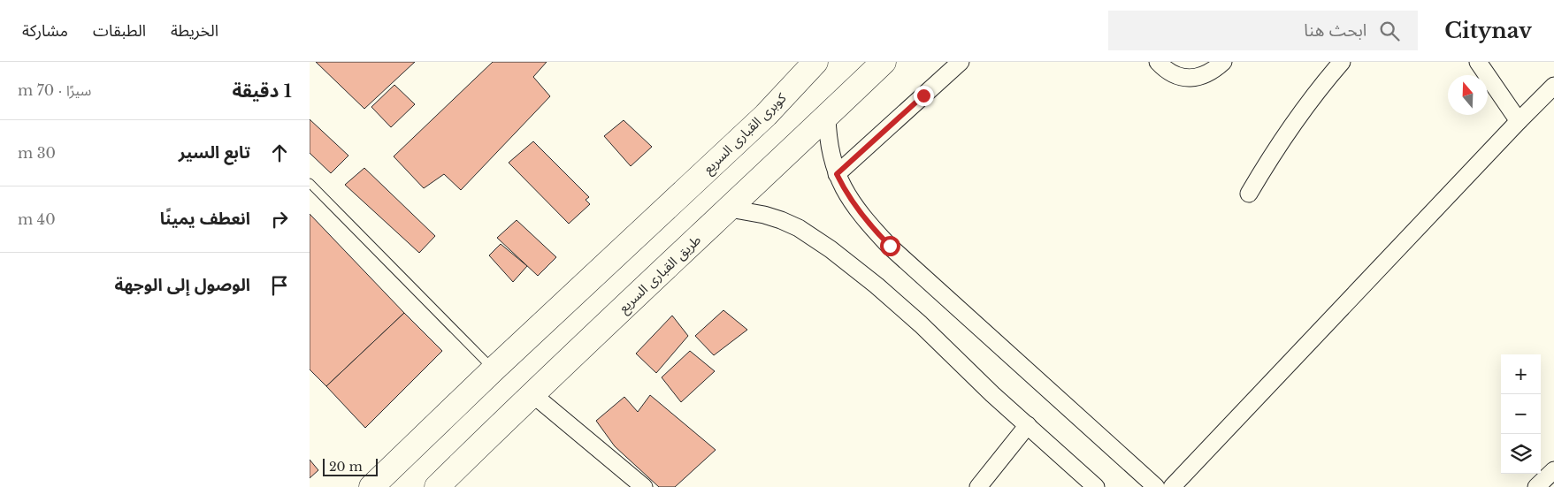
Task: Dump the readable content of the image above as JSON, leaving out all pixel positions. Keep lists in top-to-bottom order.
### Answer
{
  "streets": {
    "highway": ["كوبرى القبارى السريع", "طريق القبارى السريع"]
  },
  "scale_bar": "20 m",
  "north": "top",
  "page": {
    "header": "Citynav",
    "search": "ابحث هنا",
    "nav": ["الخريطة", "الطبقات", "مشاركة"],
    "heading": ["1 دقيقة", "سيرًا · 70 m"],
    "list": [
      ["تابع السير", "30 m"],
      ["انعطف يمينًا", "40 m"],
      "الوصول إلى الوجهة"
    ],
    "map_buttons": ["+", "−"],
    "scale": "20 m"
  }
}
